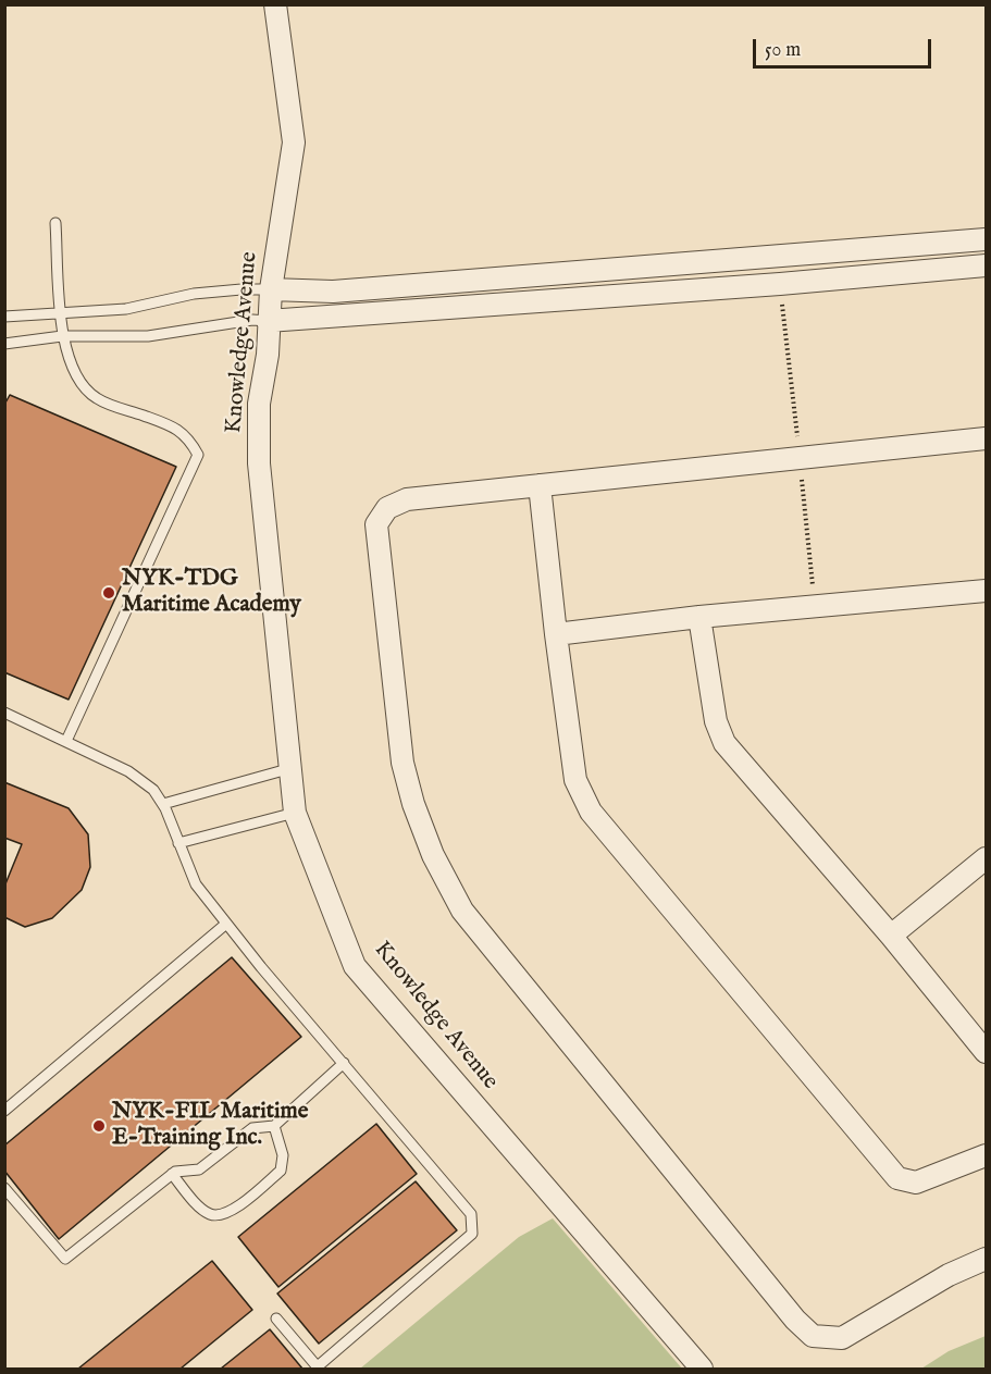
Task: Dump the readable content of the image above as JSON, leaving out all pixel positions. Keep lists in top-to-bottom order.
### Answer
{
  "streets": {
    "street": ["Knowledge Avenue"]
  },
  "places": ["NYK-TDG Maritime Academy", "NYK-FIL Maritime E-Training Inc."],
  "scale_bar": "50 m"
}
